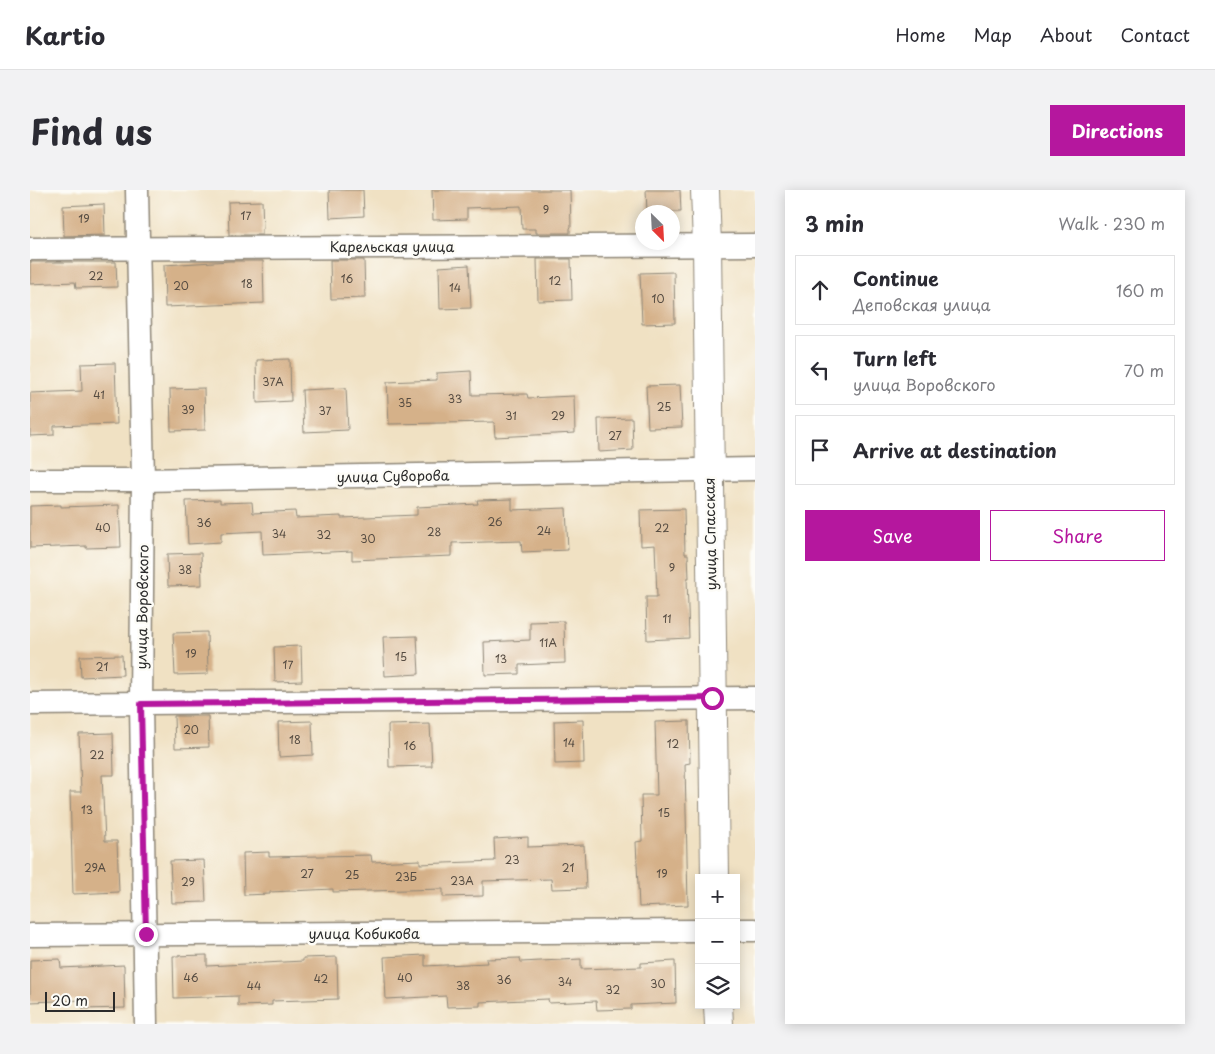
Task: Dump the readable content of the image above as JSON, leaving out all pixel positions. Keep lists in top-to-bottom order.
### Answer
{
  "streets": {
    "street": [
      "Карельская улица",
      "улица Суворова",
      "улица Спасская",
      "улица Воровского",
      "улица Кобикова"
    ]
  },
  "crossings": [
    ["Карельская улица", "улица Спасская"],
    ["Карельская улица", "улица Воровского"],
    ["улица Суворова", "улица Спасская"],
    ["улица Суворова", "улица Воровского"],
    ["улица Воровского", "улица Кобикова"]
  ],
  "house_numbers": [
    "9",
    "17",
    "19",
    "22",
    "16",
    "12",
    "18",
    "20",
    "14",
    "10",
    "37А",
    "41",
    "33",
    "35",
    "25",
    "39",
    "37",
    "31",
    "29",
    "27",
    "26",
    "36",
    "40",
    "22",
    "24",
    "28",
    "34",
    "32",
    "30",
    "9",
    "38",
    "11",
    "11А",
    "19",
    "15",
    "13",
    "17",
    "21",
    "20",
    "18",
    "14",
    "12",
    "16",
    "22",
    "13",
    "15",
    "23",
    "29А",
    "21",
    "27",
    "19",
    "25",
    "23Б",
    "23А",
    "29",
    "46",
    "40",
    "42",
    "36",
    "34",
    "30",
    "44",
    "38",
    "32"
  ],
  "scale_bar": "20 m",
  "north": "bottom right",
  "page": {
    "header": "Kartio",
    "nav": [
      "Home",
      "Map",
      "About",
      "Contact"
    ],
    "title": "Find us",
    "buttons": [
      "Directions",
      ["Save", "Share"]
    ],
    "heading": ["3 min", "Walk · 230 m"],
    "list": [
      ["Continue", "Деповская улица", "160 m"],
      ["Turn left", "улица Воровского", "70 m"],
      "Arrive at destination"
    ],
    "map_buttons": ["+", "−"],
    "scale": "20 m"
  }
}
